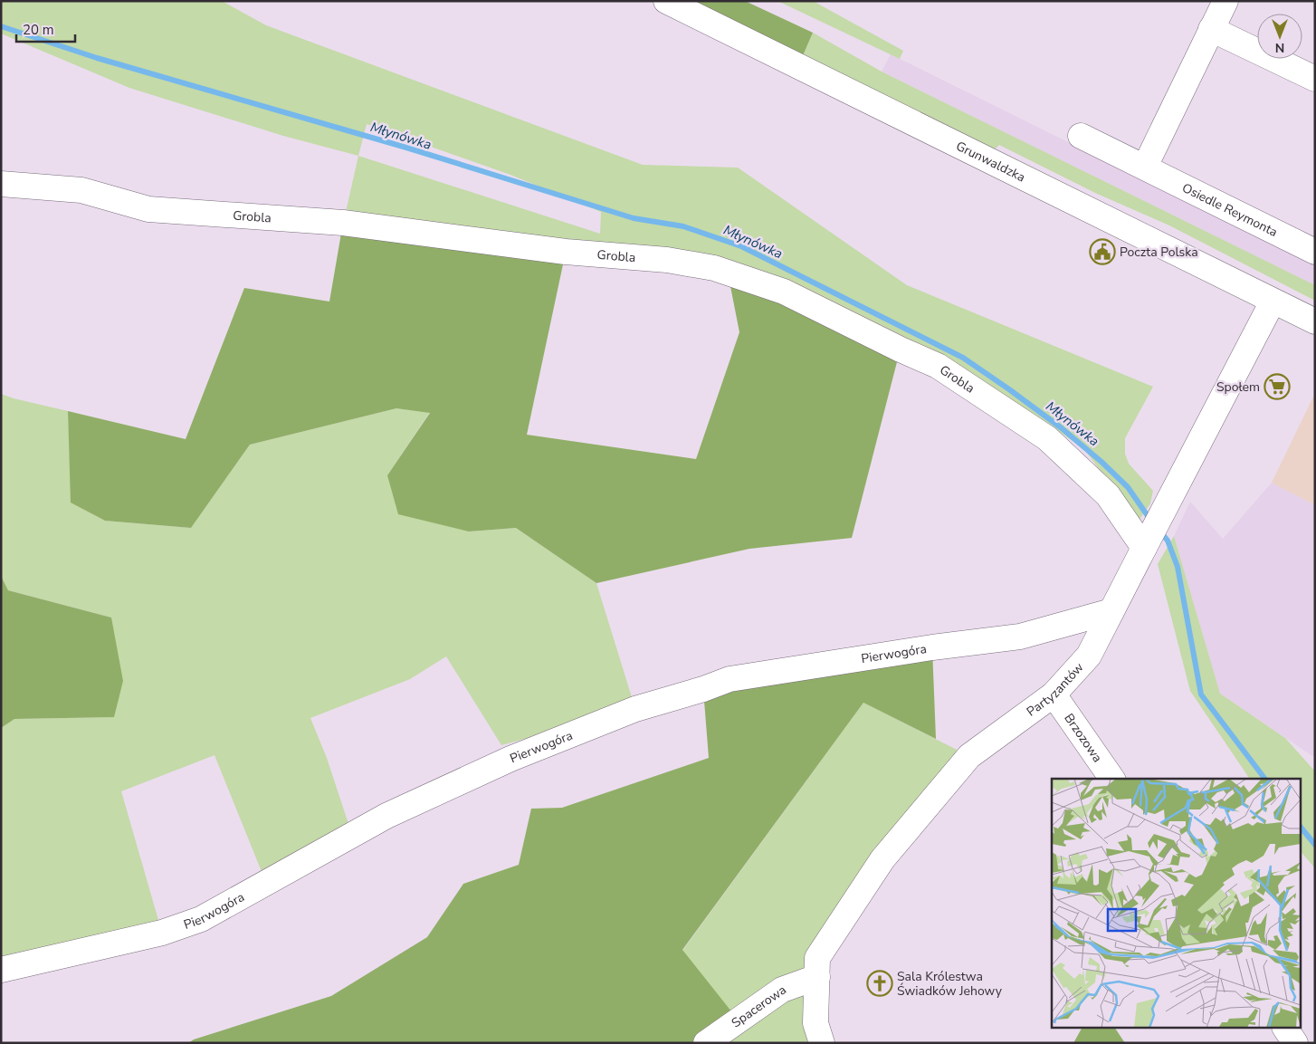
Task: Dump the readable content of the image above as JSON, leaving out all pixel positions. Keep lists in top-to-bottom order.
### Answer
{
  "streets": {
    "street": [
      "Grunwaldzka",
      "Osiedle Reymonta",
      "Grobla",
      "Pierwogóra",
      "Partyzantów",
      "Brzozowa",
      "Spacerowa"
    ]
  },
  "crossings": [
    ["Grunwaldzka", "Partyzantów"],
    ["Grobla", "Partyzantów"],
    ["Pierwogóra", "Partyzantów"],
    ["Partyzantów", "Brzozowa"],
    ["Partyzantów", "Spacerowa"]
  ],
  "water": ["Młynówka"],
  "places": {
    "public building": ["Poczta Polska"],
    "supermarket": ["Społem"],
    "church": ["Sala Królestwa Świadków Jehowy"]
  },
  "scale_bar": "20 m",
  "north": "bottom"
}
